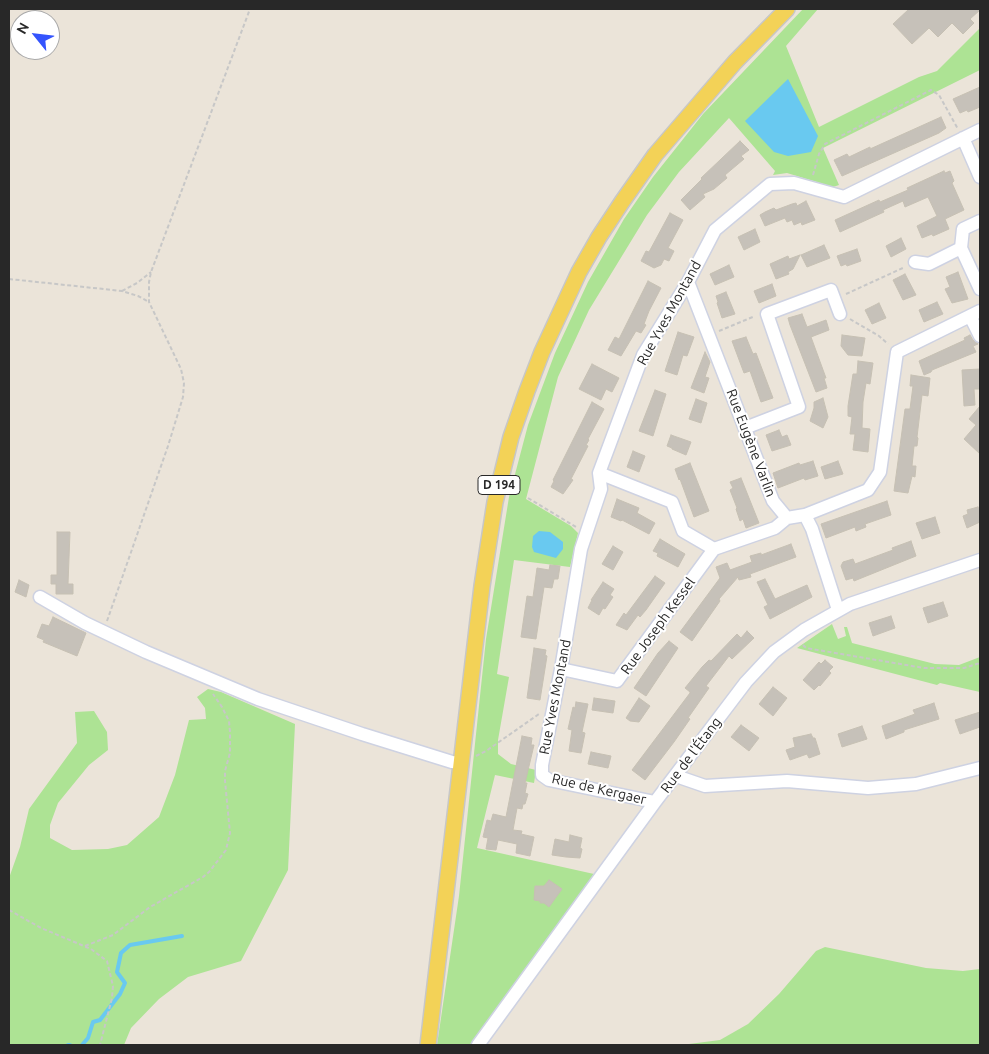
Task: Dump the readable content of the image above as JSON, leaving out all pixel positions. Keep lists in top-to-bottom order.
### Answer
{
  "streets": {
    "main road": ["D 194"],
    "street": [
      "Rue Yves Montand",
      "Rue Eugène Varlin",
      "Rue Joseph Kessel",
      "Rue de l'Étang",
      "Rue de Kergaer"
    ]
  },
  "crossings": [
    ["Rue Yves Montand", "Rue Eugène Varlin"],
    ["Rue Yves Montand", "Rue Joseph Kessel"],
    ["Rue Yves Montand", "Rue de Kergaer"],
    ["Rue de l'Étang", "Rue de Kergaer"]
  ],
  "north": "top left"
}
